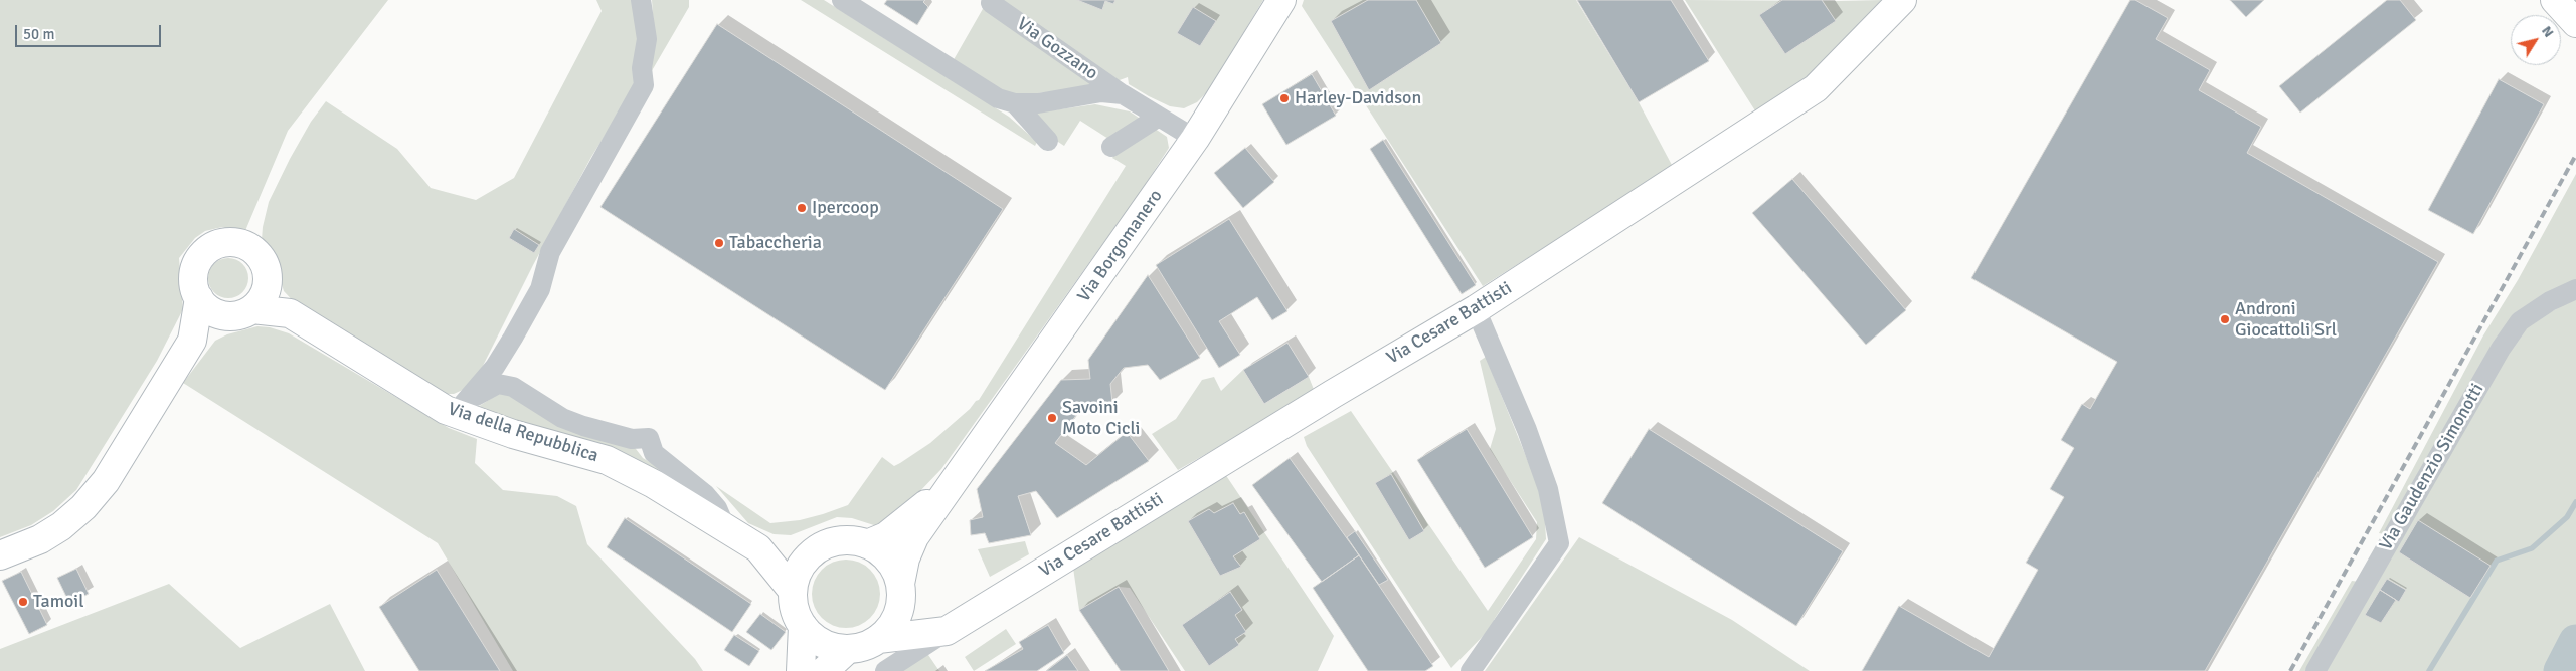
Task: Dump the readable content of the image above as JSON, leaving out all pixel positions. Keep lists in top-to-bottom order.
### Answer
{
  "streets": {
    "street": [
      "Via Gozzano",
      "Via Borgomanero",
      "Via Cesare Battisti",
      "Via della Repubblica",
      "Via Gaudenzio Simonotti"
    ]
  },
  "crossings": [
    ["Via Gozzano", "Via Borgomanero"],
    ["Via Borgomanero", "Via Cesare Battisti"],
    ["Via Borgomanero", "Via della Repubblica"],
    ["Via Cesare Battisti", "Via della Repubblica"]
  ],
  "places": [
    "Harley-Davidson",
    "Ipercoop",
    "Tabaccheria",
    "Androni Giocattoli Srl",
    "Savoini Moto Cicli",
    "Tamoil"
  ],
  "scale_bar": "50 m",
  "north": "top right"
}
